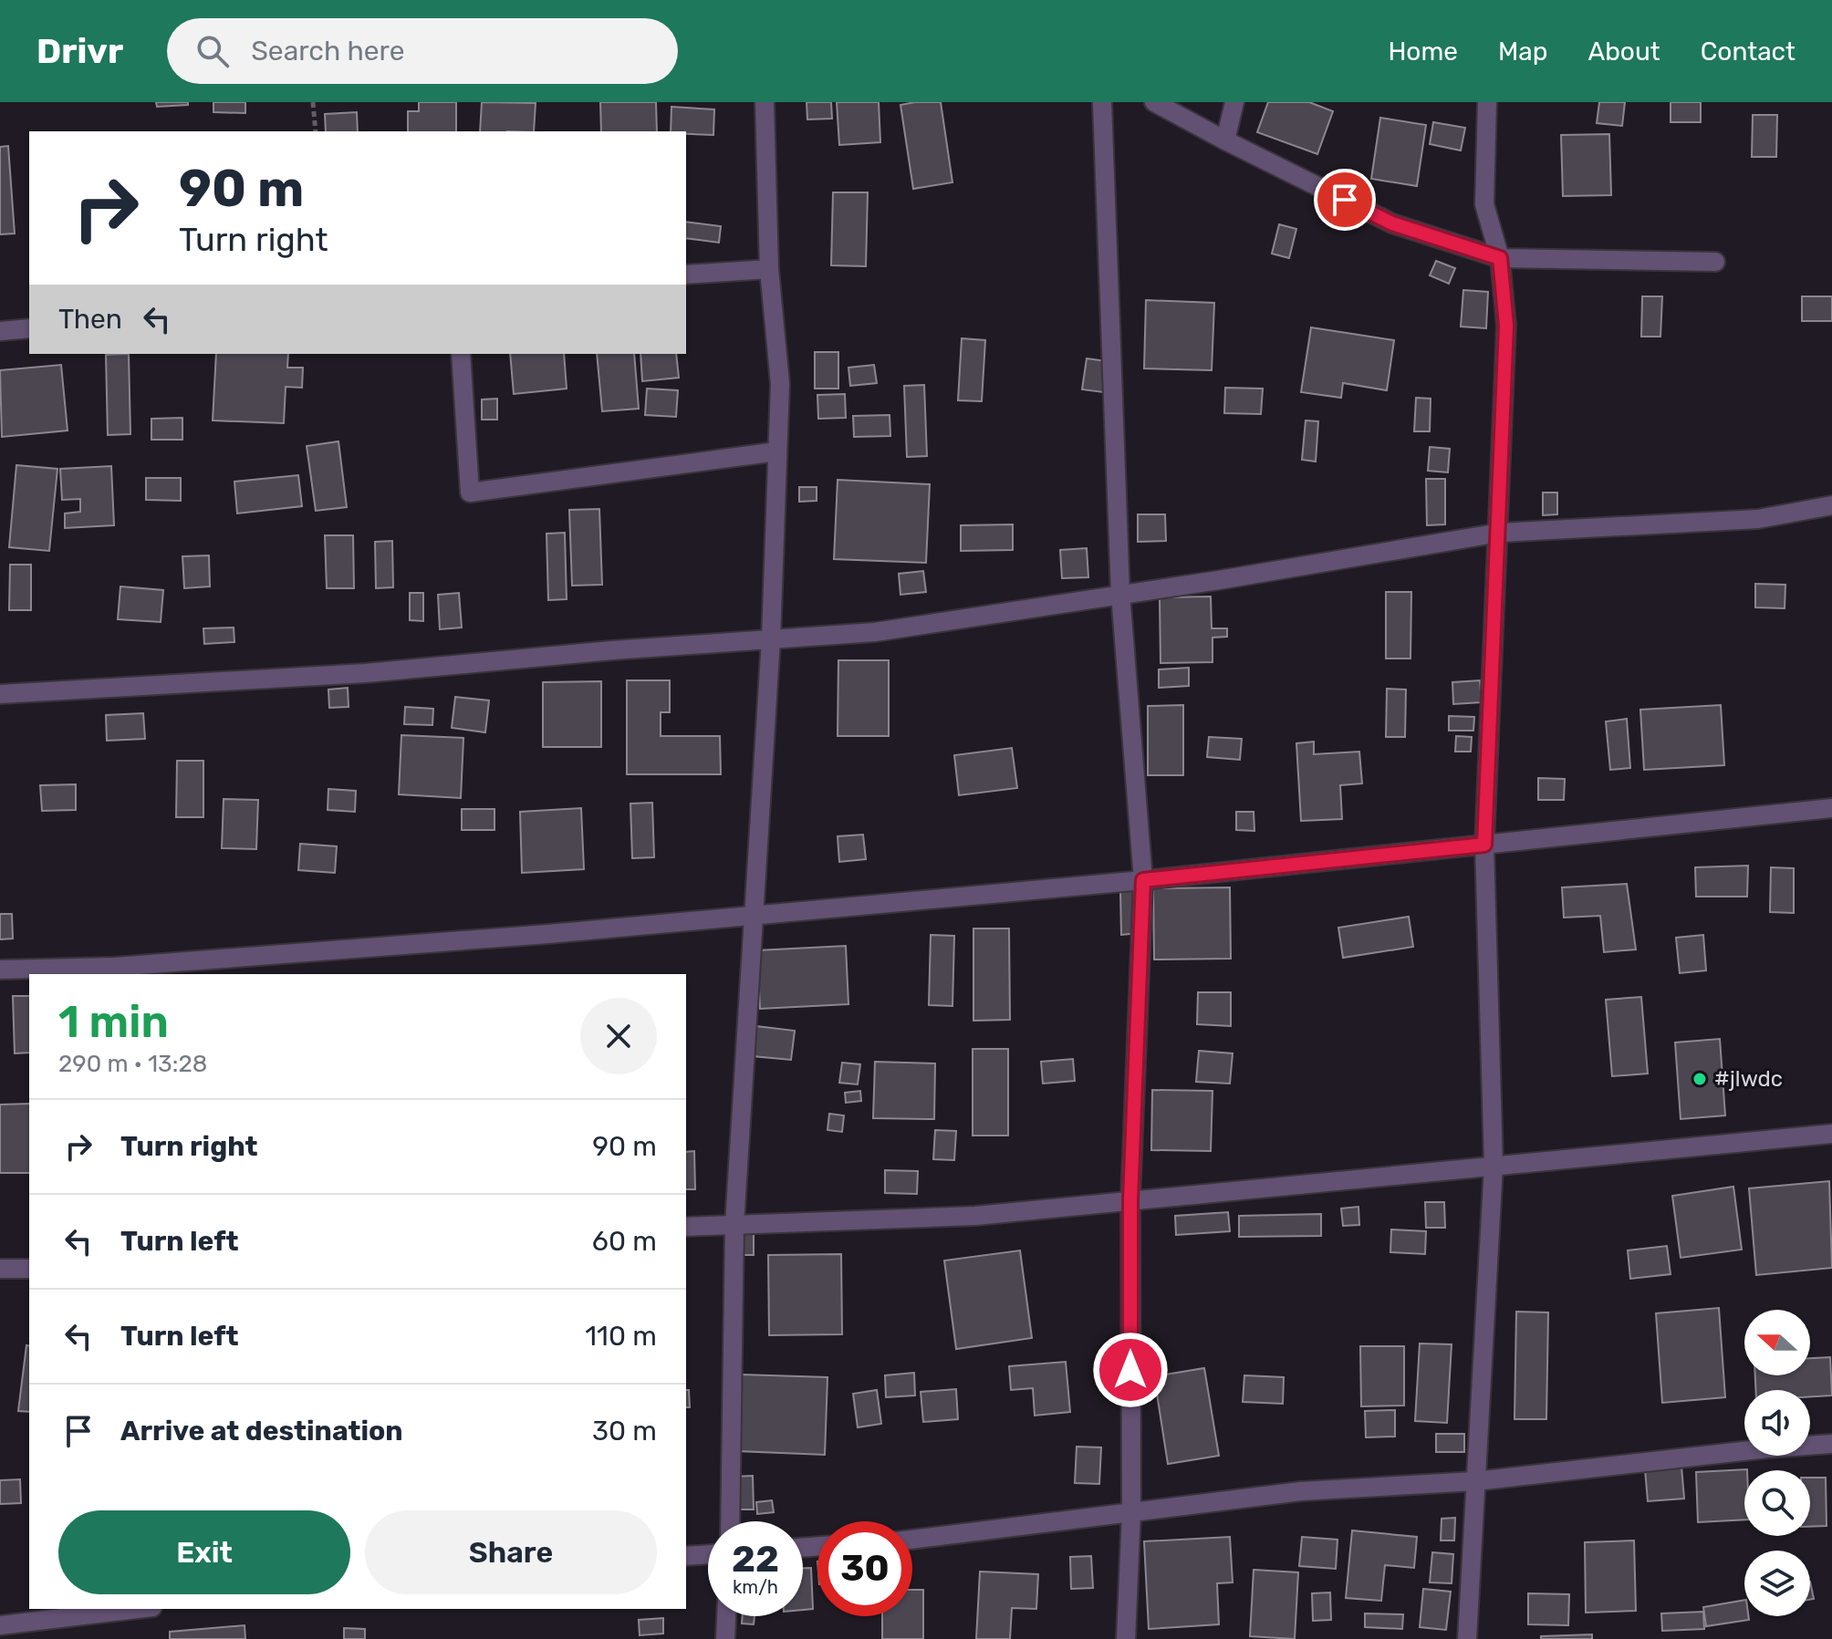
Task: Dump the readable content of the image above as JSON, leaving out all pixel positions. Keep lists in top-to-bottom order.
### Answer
{
  "places": ["#jlwdc"],
  "north": "left",
  "page": {
    "header": "Drivr",
    "search": "Search here",
    "nav": [
      "Home",
      "Map",
      "About",
      "Contact"
    ],
    "turn": ["90 m", "Turn right"],
    "then": "Then",
    "heading": ["1 min", "290 m · 13:28"],
    "list": [
      {
        "name": "Turn right",
        "value": "90 m"
      },
      {
        "name": "Turn left",
        "value": "60 m"
      },
      {
        "name": "Turn left",
        "value": "110 m"
      },
      {
        "name": "Arrive at destination",
        "value": "30 m"
      }
    ],
    "buttons": ["Exit", "Share"],
    "speed": "22 km/h",
    "limit": "30"
  }
}
